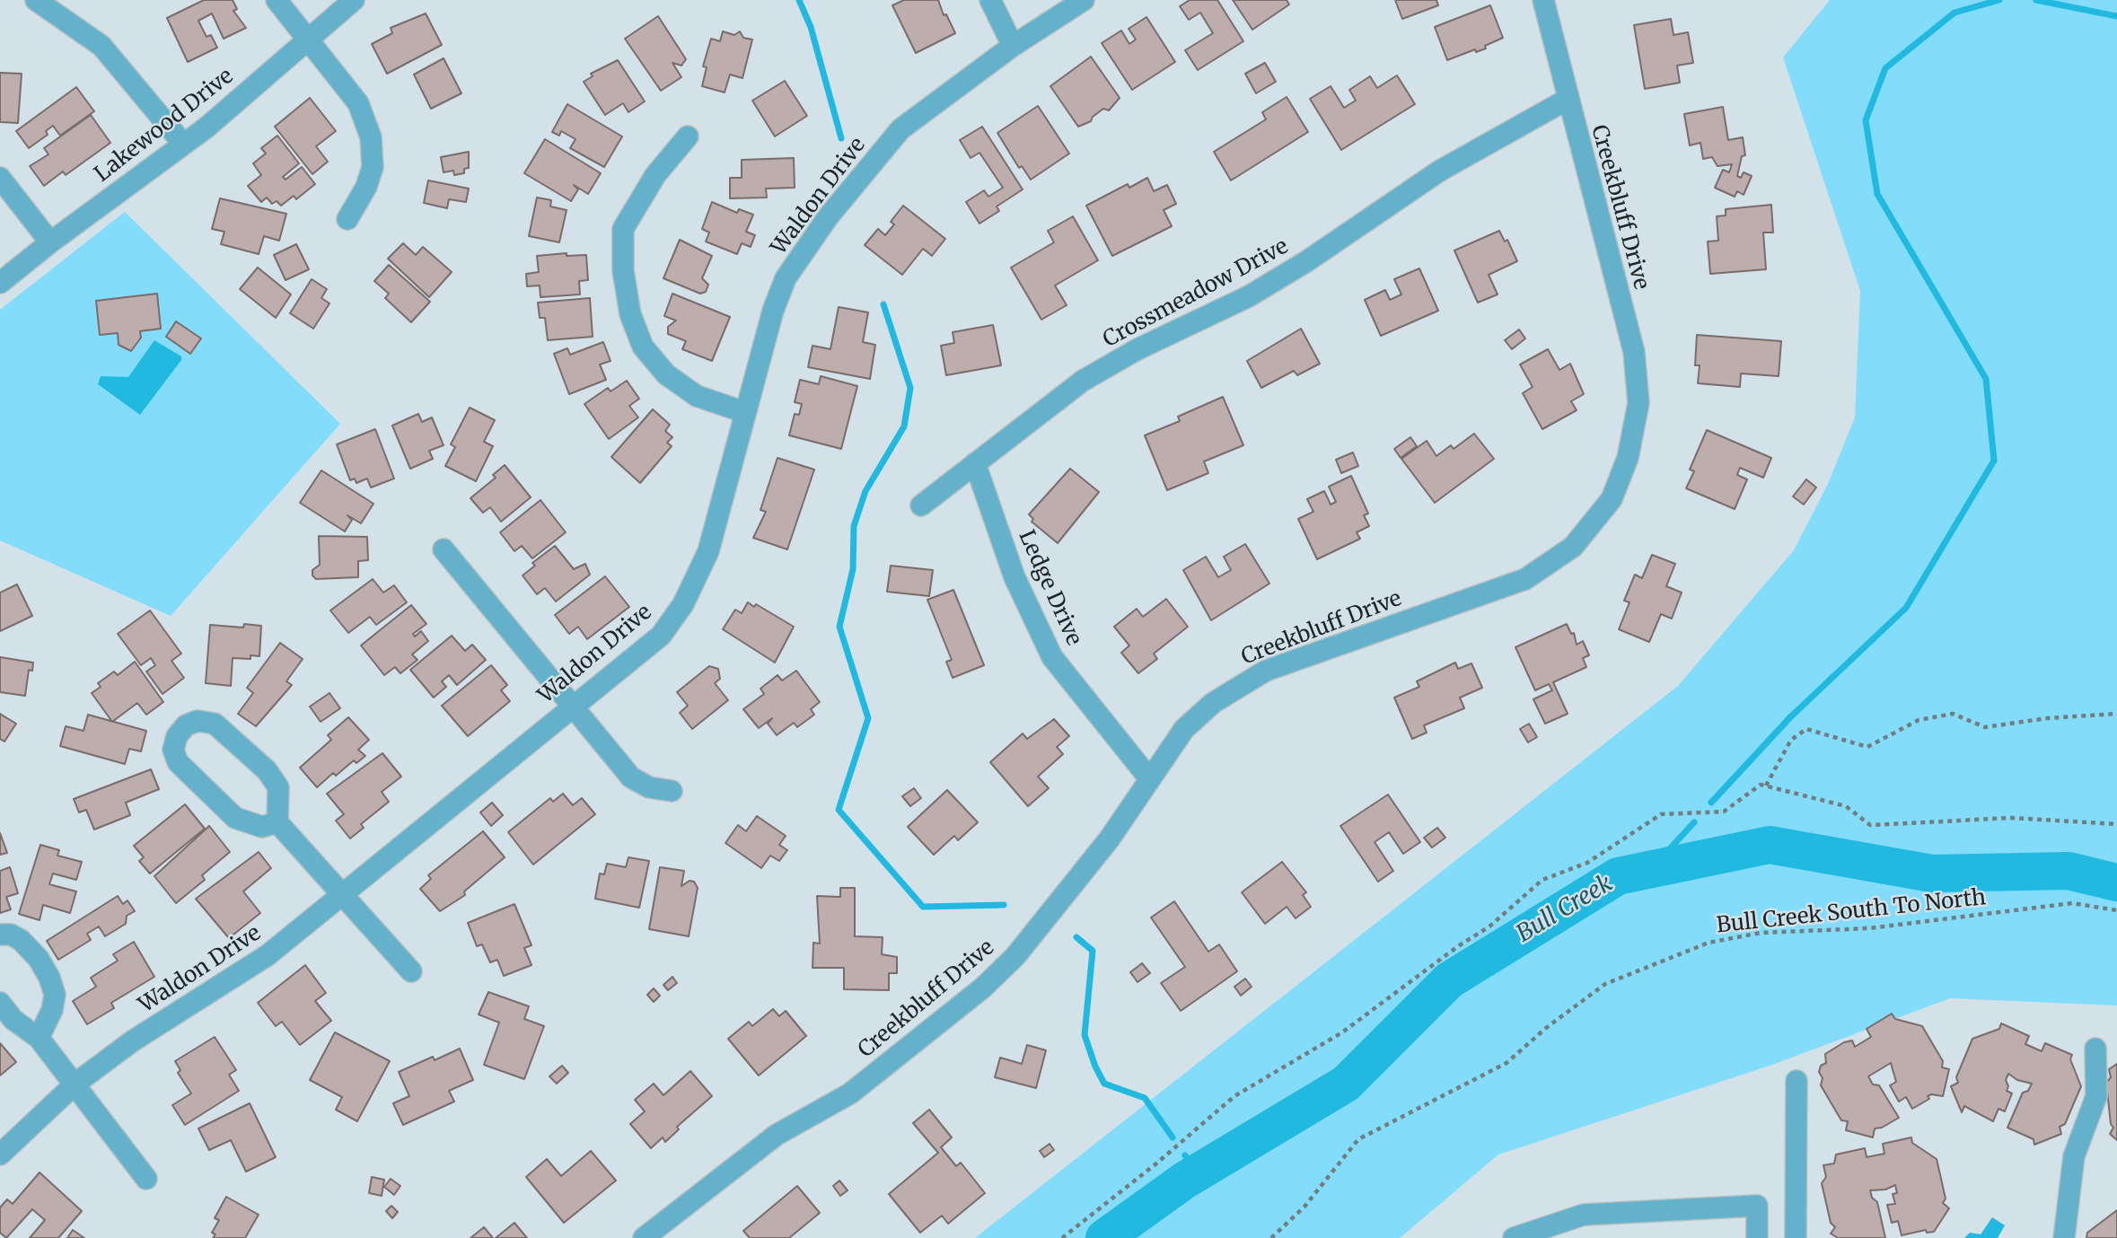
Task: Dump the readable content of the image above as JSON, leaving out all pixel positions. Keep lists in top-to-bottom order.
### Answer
{
  "streets": {
    "street": [
      "Lakewood Drive",
      "Waldon Drive",
      "Creekbluff Drive",
      "Crossmeadow Drive",
      "Ledge Drive"
    ],
    "path": ["Bull Creek South To North"]
  },
  "crossings": [
    ["Creekbluff Drive", "Crossmeadow Drive"],
    ["Creekbluff Drive", "Ledge Drive"],
    ["Crossmeadow Drive", "Ledge Drive"]
  ],
  "water": ["Bull Creek"]
}
